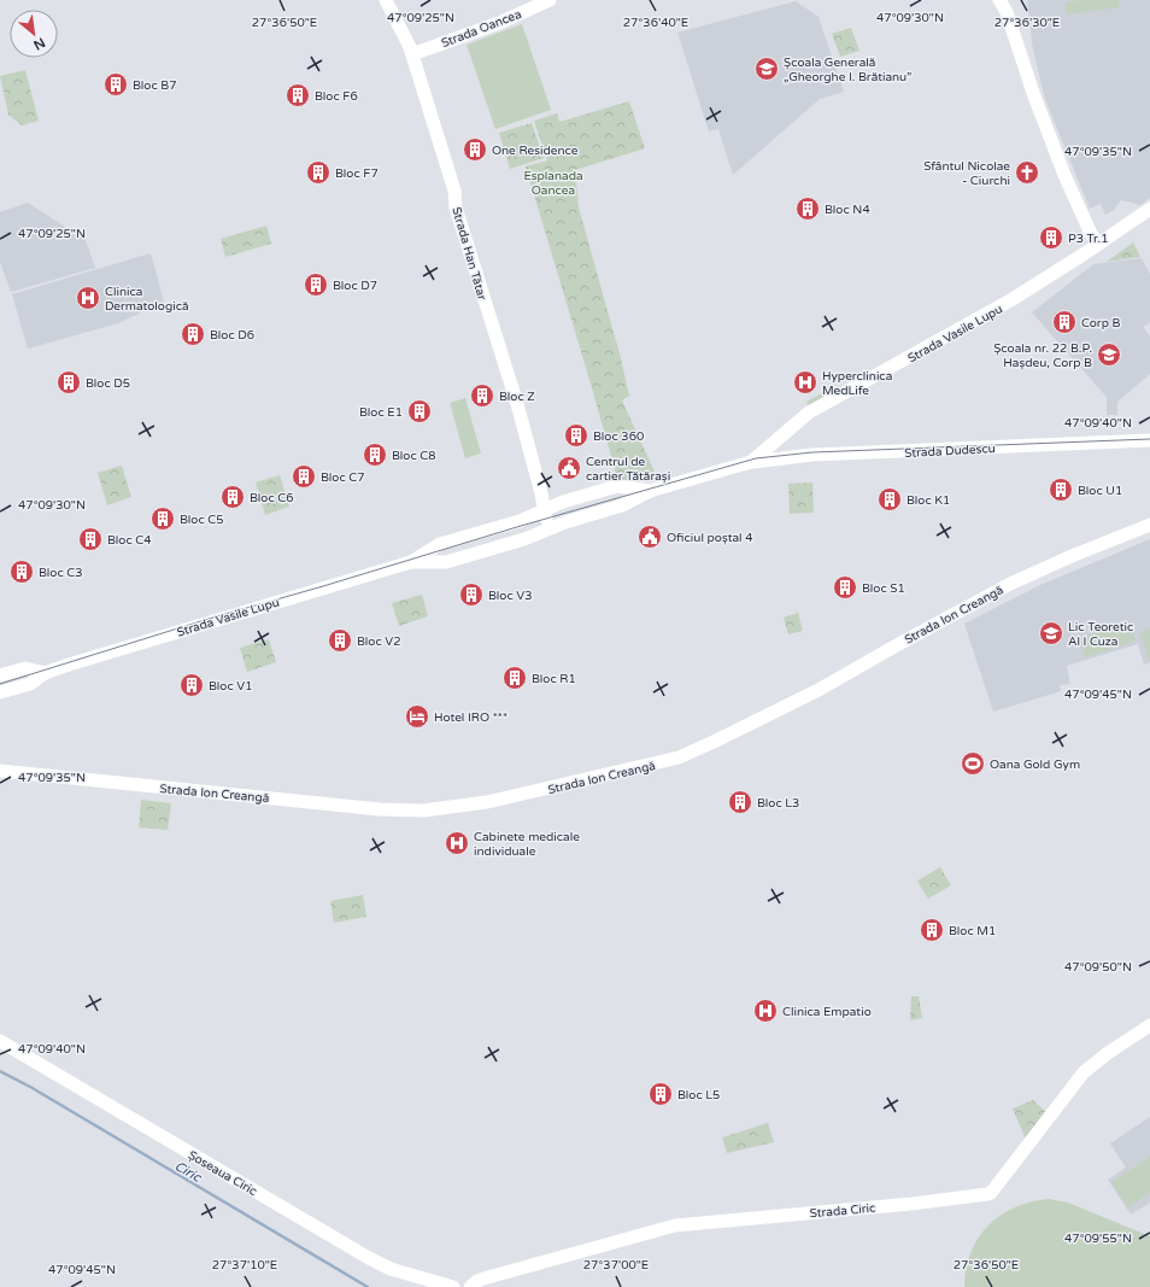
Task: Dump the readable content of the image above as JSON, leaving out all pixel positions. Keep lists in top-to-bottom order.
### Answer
{
  "streets": {
    "street": [
      "Strada Oancea",
      "Strada Han Tătar",
      "Strada Vasile Lupu",
      "Strada Dudescu",
      "Strada Ion Creangă",
      "Șoseaua Ciric",
      "Strada Ciric"
    ]
  },
  "crossings": [
    ["Strada Oancea", "Strada Han Tătar"],
    ["Strada Han Tătar", "Strada Vasile Lupu"],
    ["Strada Vasile Lupu", "Strada Dudescu"]
  ],
  "water": ["Ciric"],
  "parks": ["Esplanada Oancea"],
  "places": {
    "school or university": ["Școala Generală „Gheorghe I. Brătianu”", "Școala nr. 22 B.P. Hașdeu, Corp B", "Lic Teoretic Al I Cuza"],
    "building": [
      "Bloc B7",
      "Bloc F6",
      "One Residence",
      "Bloc F7",
      "Bloc N4",
      "P3 Tr.1",
      "Bloc D7",
      "Corp B",
      "Bloc D6",
      "Bloc D5",
      "Bloc Z",
      "Bloc E1",
      "Bloc 360",
      "Bloc C8",
      "Bloc C7",
      "Bloc U1",
      "Bloc C6",
      "Bloc K1",
      "Bloc C5",
      "Bloc C4",
      "Bloc C3",
      "Bloc S1",
      "Bloc V3",
      "Bloc V2",
      "Bloc R1",
      "Bloc V1",
      "Bloc L3",
      "Bloc M1",
      "Bloc L5"
    ],
    "church": ["Sfântul Nicolae - Ciurchi"],
    "hospital": [
      "Clinica Dermatologică",
      "Hyperclinica MedLife",
      "Cabinete medicale individuale",
      "Clinica Empatio"
    ],
    "public building": ["Centrul de cartier Tătărași", "Oficiul poștal 4"],
    "hotel": ["Hotel IRO ***"],
    "sports": ["Oana Gold Gym"]
  },
  "north": "bottom right",
  "coordinates": [
    "47°09'30\"N",
    "47°09'25\"N",
    "27°36'50\"E",
    "27°36'40\"E",
    "27°36'30\"E",
    "47°09'35\"N",
    "47°09'40\"N",
    "47°09'45\"N",
    "47°09'50\"N",
    "47°09'55\"N",
    "27°37'10\"E",
    "27°37'00\"E"
  ]
}
